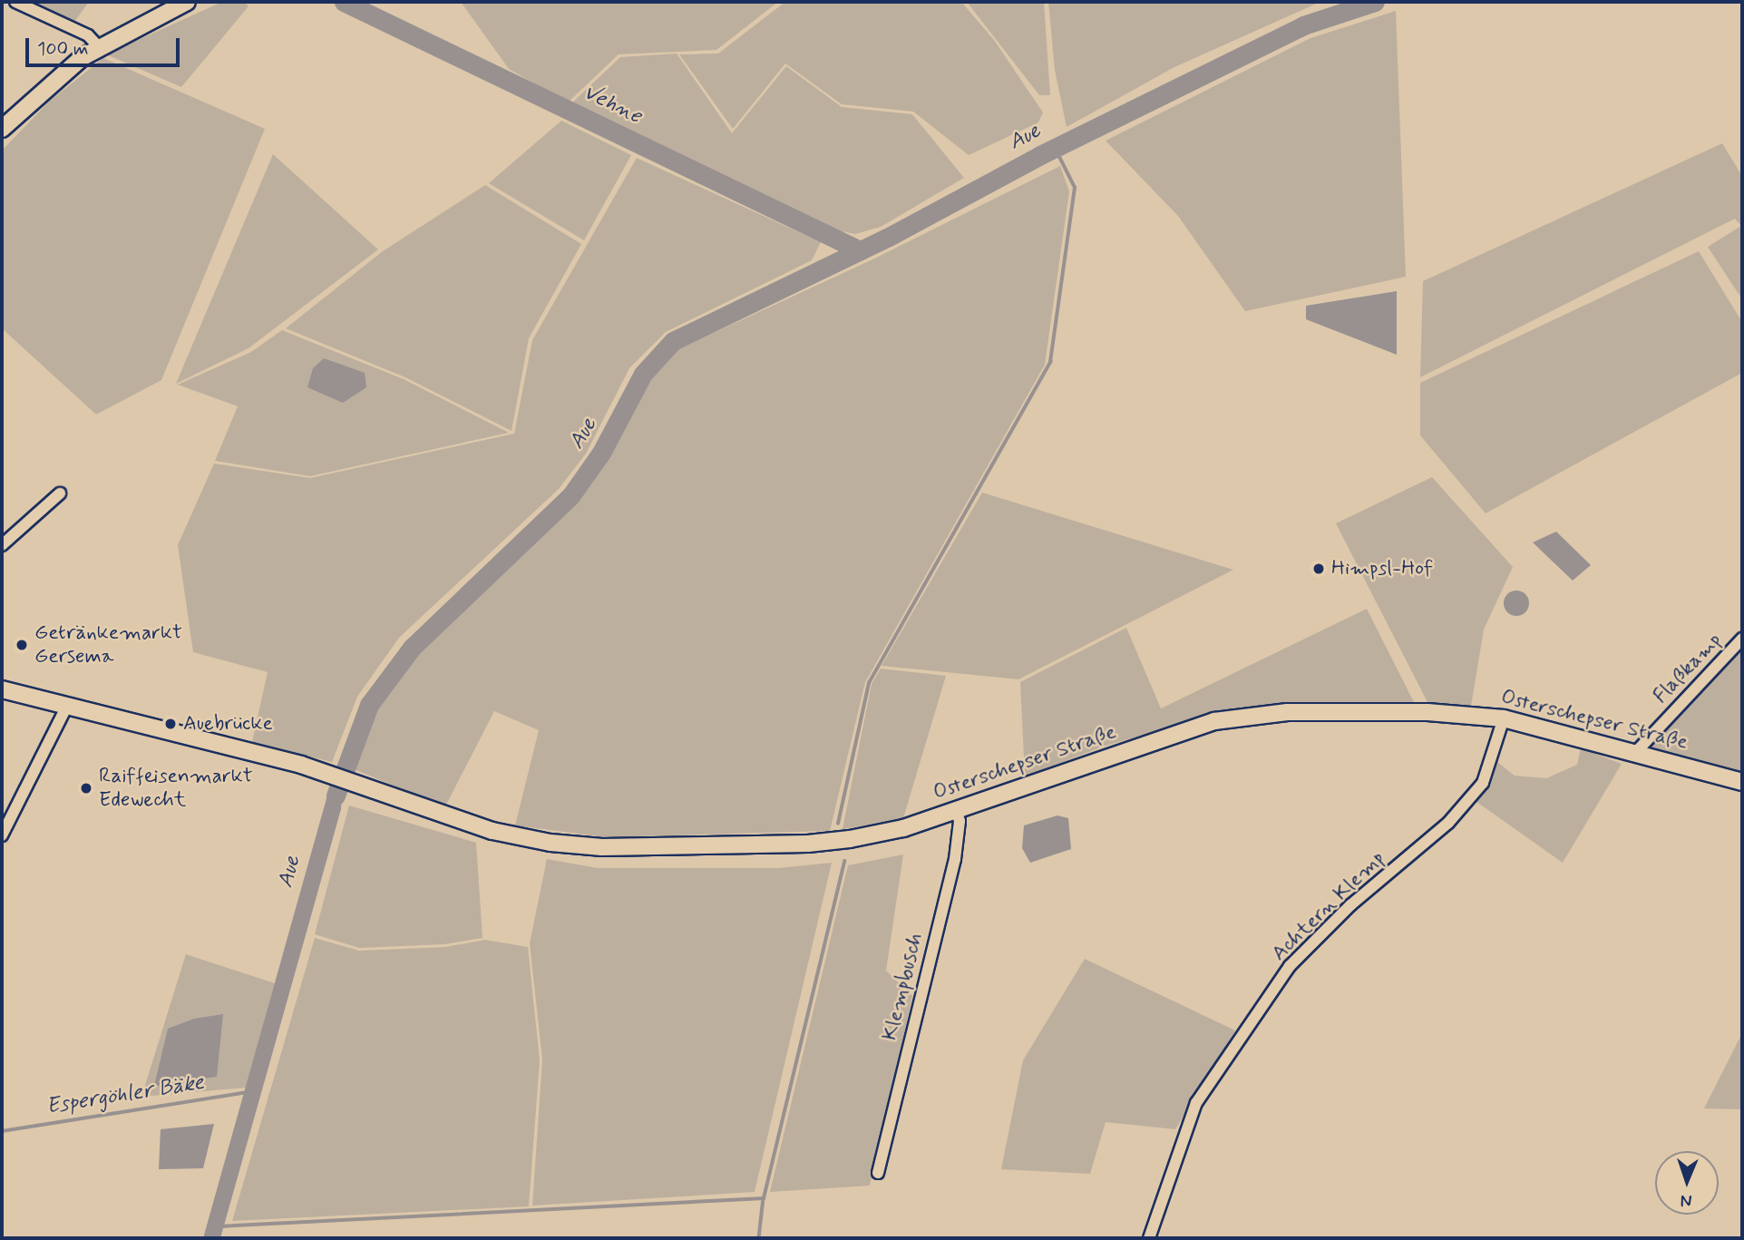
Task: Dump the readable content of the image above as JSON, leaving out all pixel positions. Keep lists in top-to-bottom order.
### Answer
{
  "streets": {
    "main road": ["Osterschepser Straße"],
    "street": ["Flaßkamp", "Achtern Klemp", "Klempbusch"]
  },
  "crossings": [
    ["Flaßkamp", "Osterschepser Straße"],
    ["Osterschepser Straße", "Achtern Klemp"],
    ["Osterschepser Straße", "Klempbusch"]
  ],
  "water": ["Vehne", "Aue", "Espergöhler Bäke"],
  "places": [
    "Himpsl-Hof",
    "Getränkemarkt Gersema",
    "Auebrücke",
    "Raiffeisenmarkt Edewecht"
  ],
  "scale_bar": "100 m",
  "north": "bottom"
}
